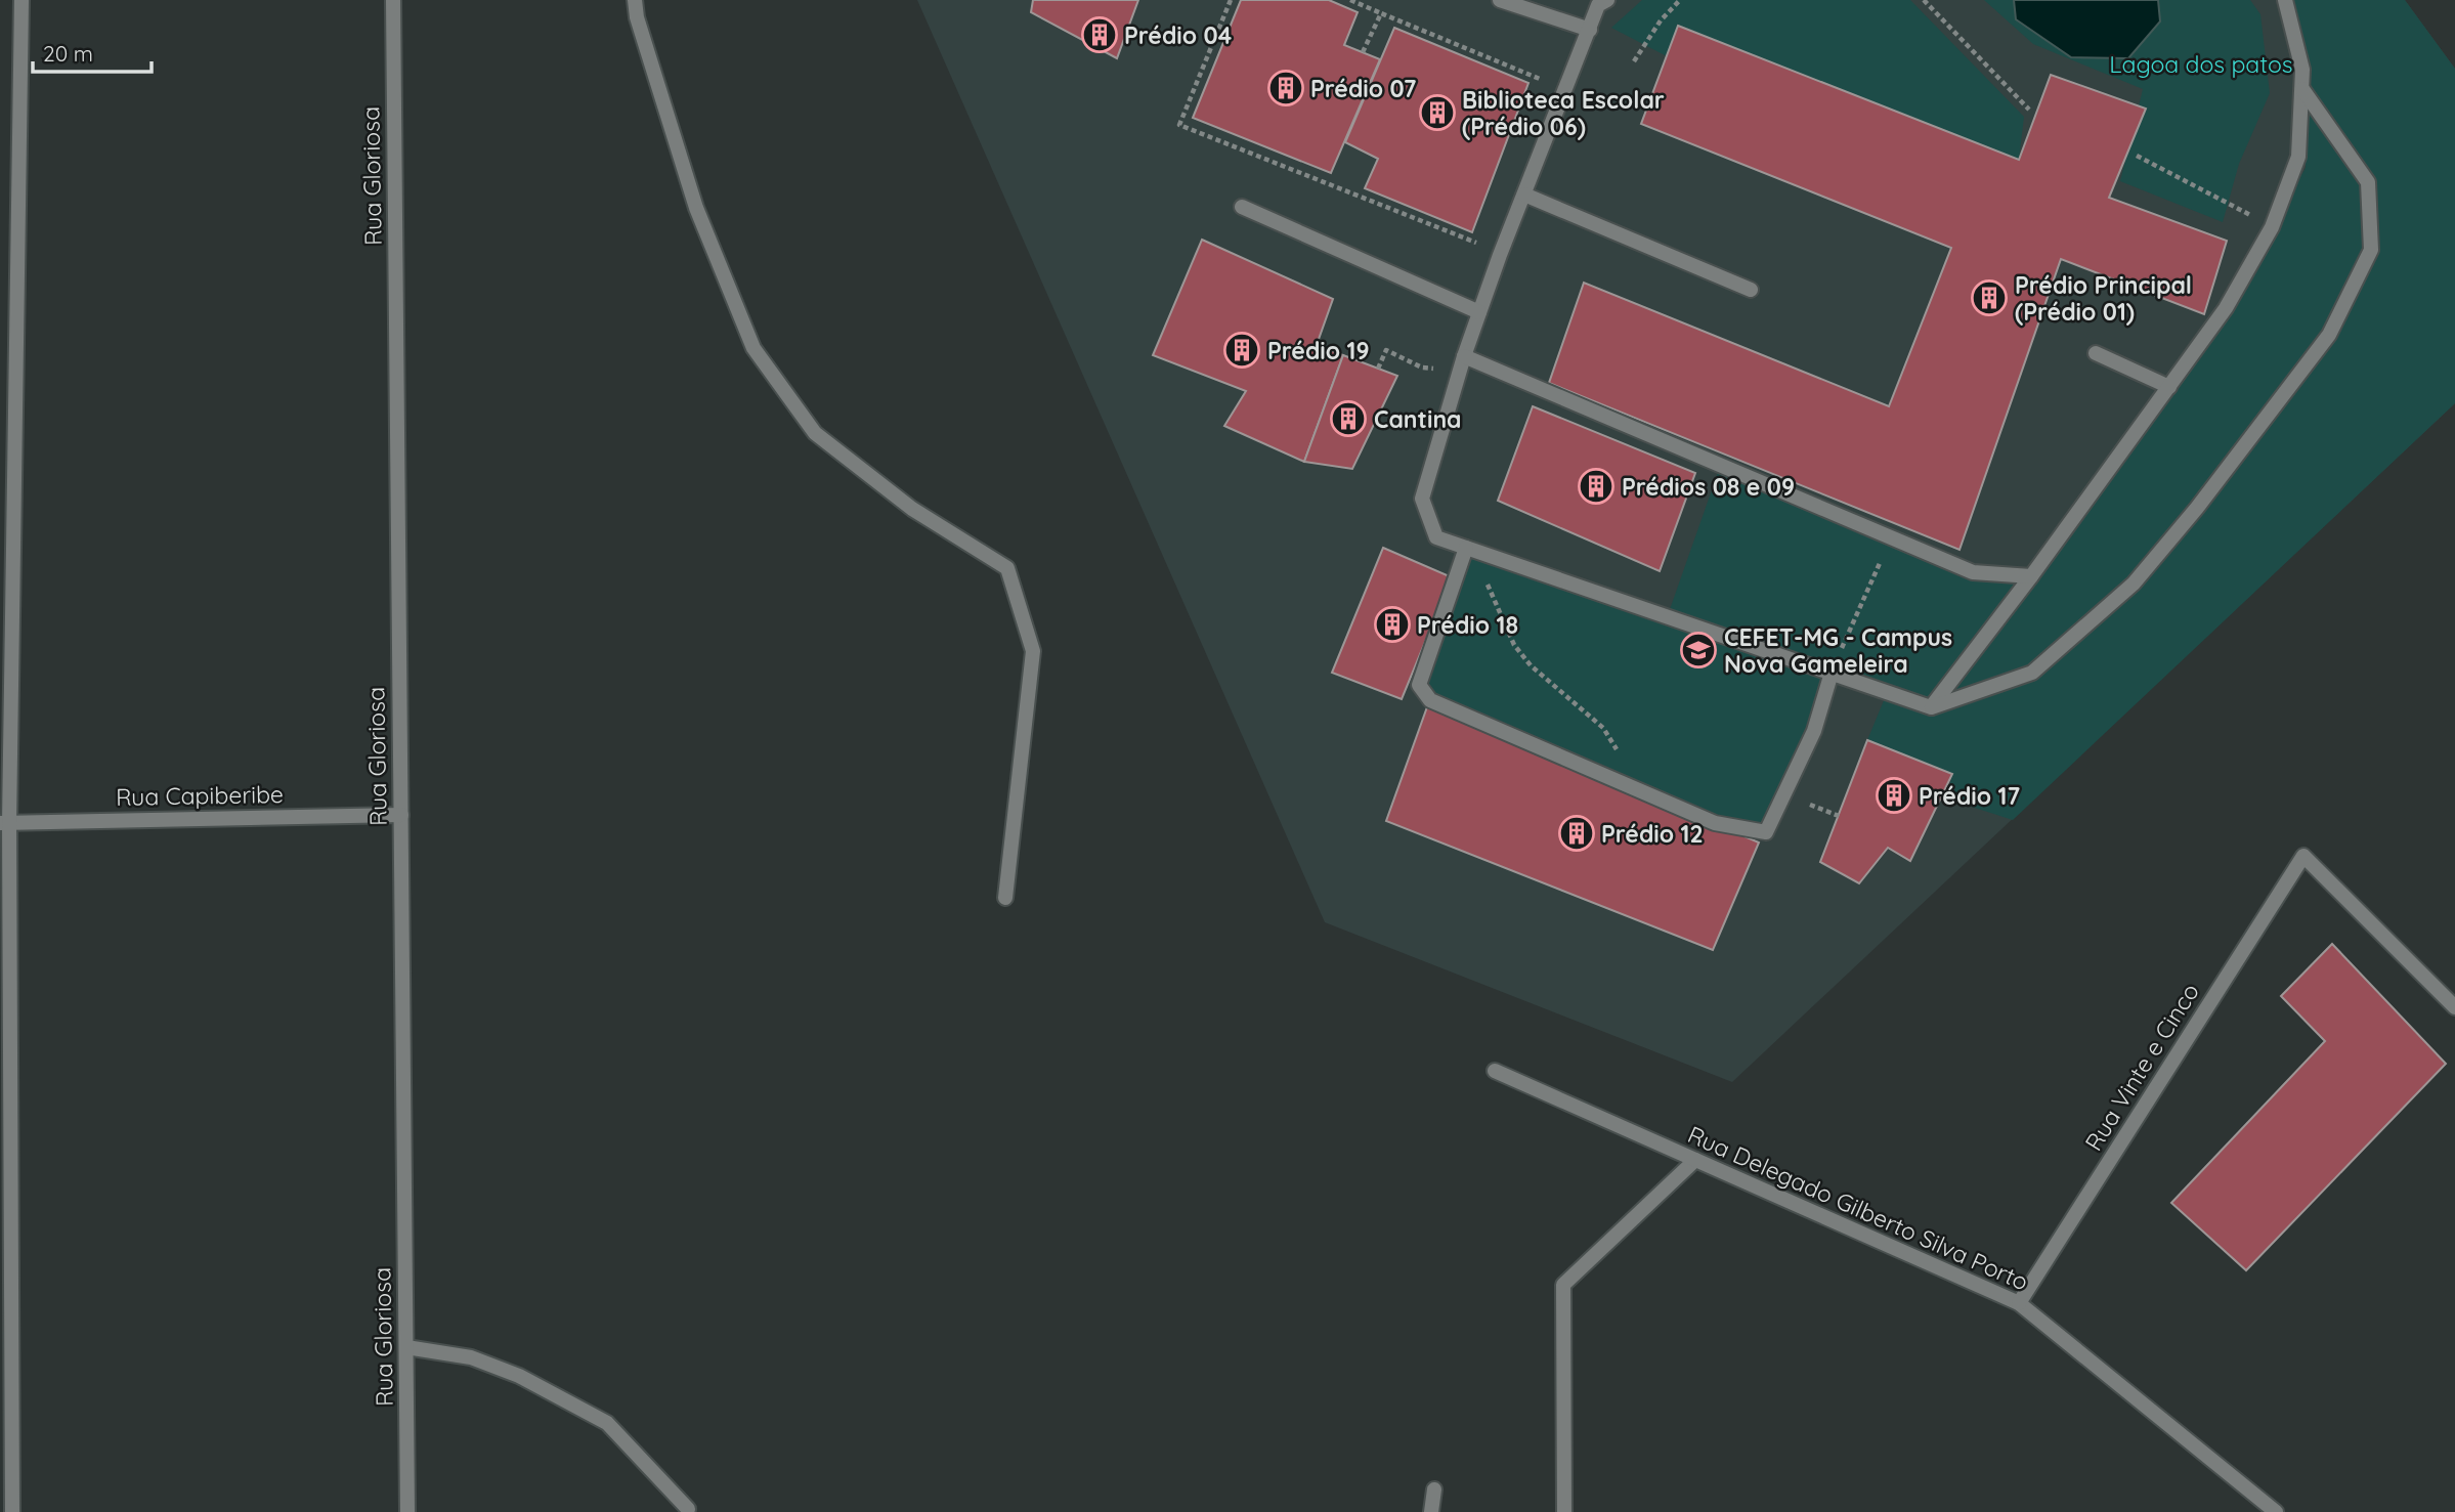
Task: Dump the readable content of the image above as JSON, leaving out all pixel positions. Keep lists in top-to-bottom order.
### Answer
{
  "streets": {
    "street": [
      "Rua Gloriosa",
      "Rua Capiberibe",
      "Rua Vinte e Cinco",
      "Rua Delegado Gilberto Silva Porto"
    ]
  },
  "crossings": [
    ["Rua Gloriosa", "Rua Capiberibe"],
    ["Rua Vinte e Cinco", "Rua Delegado Gilberto Silva Porto"]
  ],
  "parks": ["Lagoa dos patos"],
  "places": {
    "building": [
      "Prédio 04",
      "Prédio 07",
      "Biblioteca Escolar (Prédio 06)",
      "Prédio Principal (Prédio 01)",
      "Prédio 19",
      "Cantina",
      "Prédios 08 e 09",
      "Prédio 18",
      "Prédio 17",
      "Prédio 12"
    ],
    "school or university": ["CEFET-MG - Campus Nova Gameleira"]
  },
  "scale_bar": "20 m"
}
